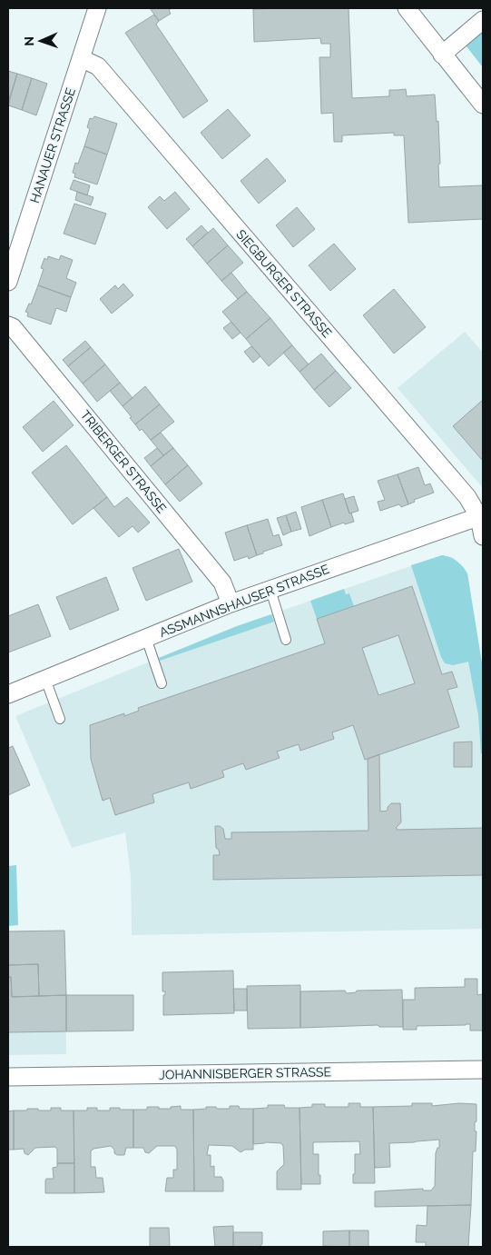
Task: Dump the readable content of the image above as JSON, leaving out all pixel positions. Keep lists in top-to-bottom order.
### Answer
{
  "streets": {
    "street": [
      "HANAUER STRASSE",
      "SIEGBURGER STRASSE",
      "TRIBERGER STRASSE",
      "ASSMANNSHAUSER STRASSE",
      "JOHANNISBERGER STRASSE"
    ]
  },
  "crossings": [
    ["HANAUER STRASSE", "SIEGBURGER STRASSE"],
    ["SIEGBURGER STRASSE", "ASSMANNSHAUSER STRASSE"],
    ["TRIBERGER STRASSE", "ASSMANNSHAUSER STRASSE"]
  ],
  "north": "left"
}
